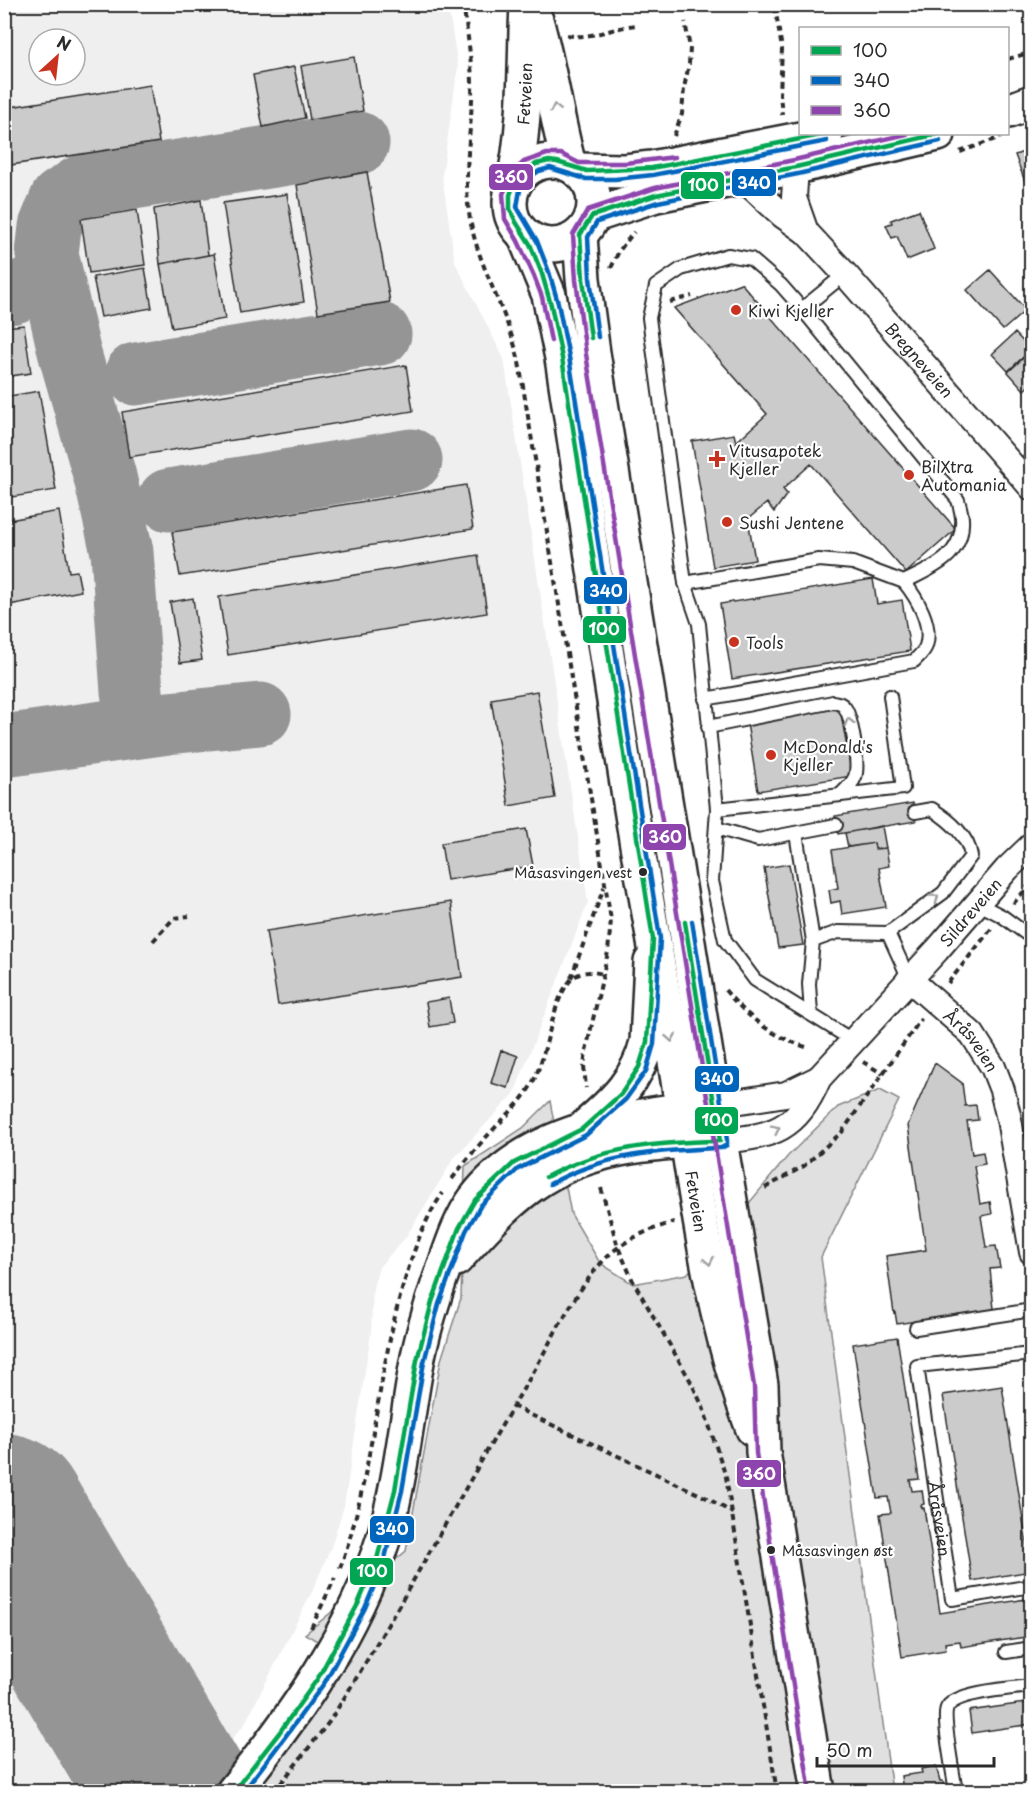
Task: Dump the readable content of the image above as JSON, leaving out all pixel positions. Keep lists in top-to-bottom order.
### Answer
{
  "streets": {
    "main road": ["Fetveien"],
    "street": ["Bregneveien", "Sildreveien", "Åråsveien"]
  },
  "crossings": [
    ["Sildreveien", "Åråsveien"]
  ],
  "places": {
    "other": [
      "Kiwi Kjeller",
      "BilXtra Automania",
      "Sushi Jentene",
      "Tools",
      "McDonald's Kjeller",
      "Måsasvingen vest",
      "Måsasvingen øst"
    ],
    "health": ["Vitusapotek Kjeller"]
  },
  "lines": ["transit line 100", "transit line 360", "transit line 340"],
  "legend": ["100", "340", "360"],
  "scale_bar": "50 m",
  "north": "top right"
}
